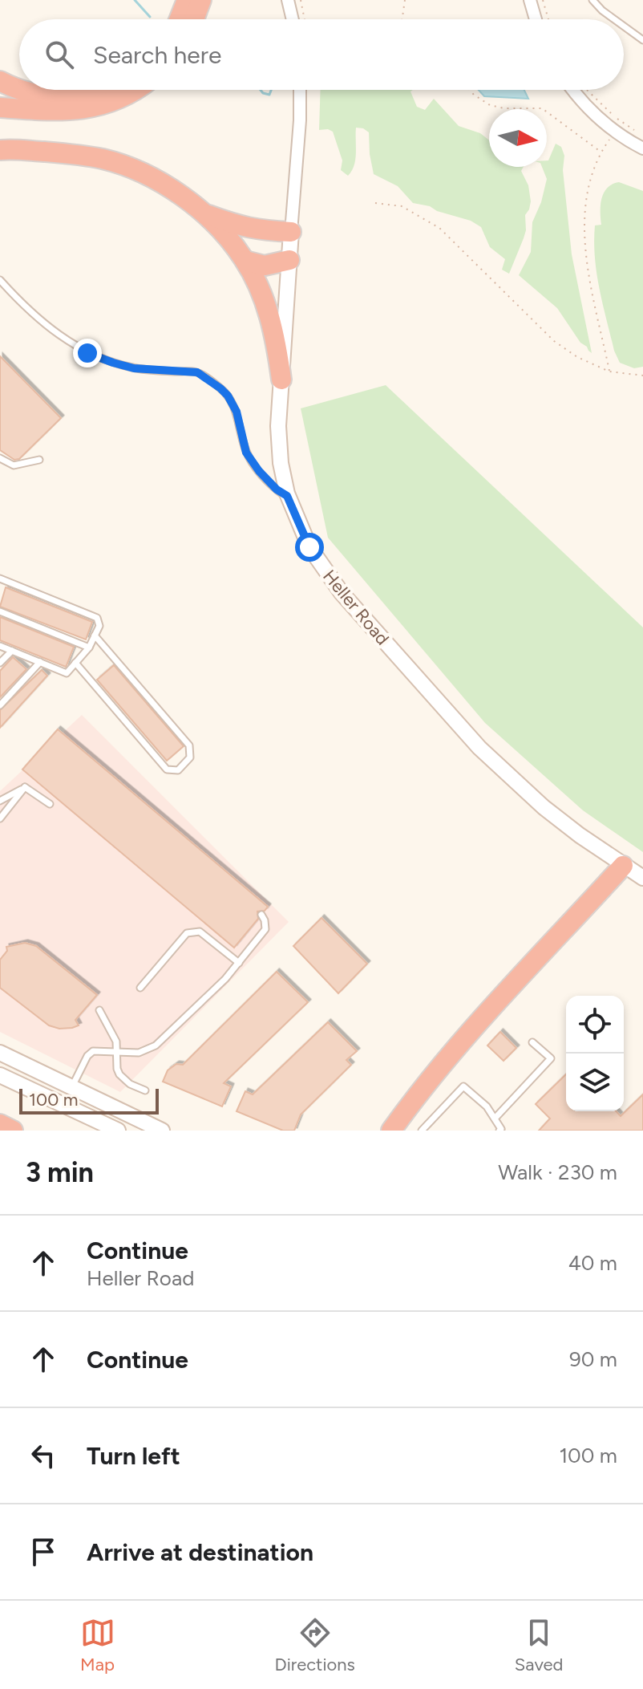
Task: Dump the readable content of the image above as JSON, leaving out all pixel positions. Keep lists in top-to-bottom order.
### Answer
{
  "streets": {
    "street": ["Heller Road"]
  },
  "scale_bar": "100 m",
  "north": "right",
  "page": {
    "search": "Search here",
    "scale": "100 m",
    "heading": ["3 min", "Walk · 230 m"],
    "list": [
      ["Continue", "Heller Road", "40 m"],
      ["Continue", "90 m"],
      ["Turn left", "100 m"],
      "Arrive at destination"
    ],
    "nav": ["Map", "Directions", "Saved"]
  }
}
